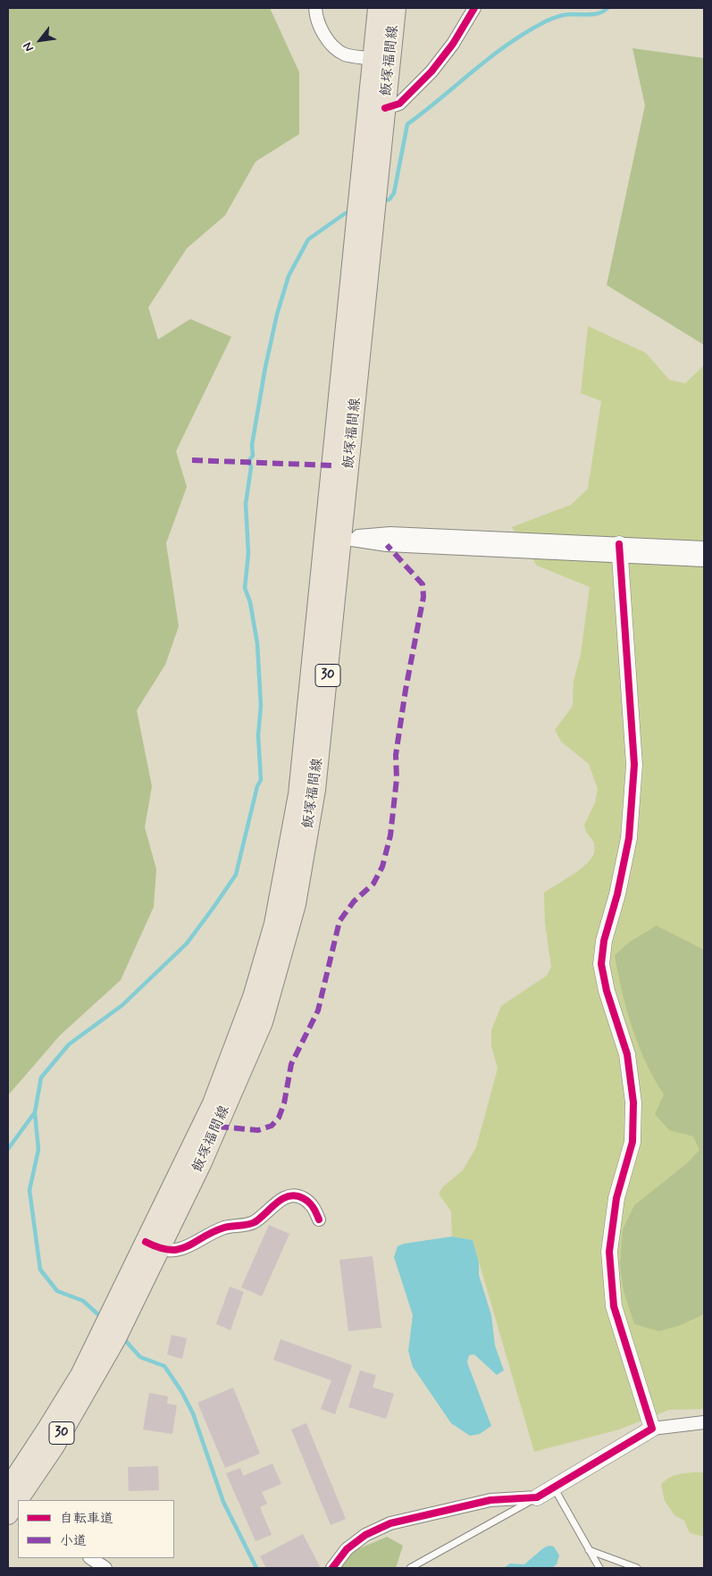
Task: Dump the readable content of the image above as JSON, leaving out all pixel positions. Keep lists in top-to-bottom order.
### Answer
{
  "streets": {
    "main road": ["飯塚福間線", "30"]
  },
  "legend": ["自転車道", "小道"],
  "north": "bottom left"
}
